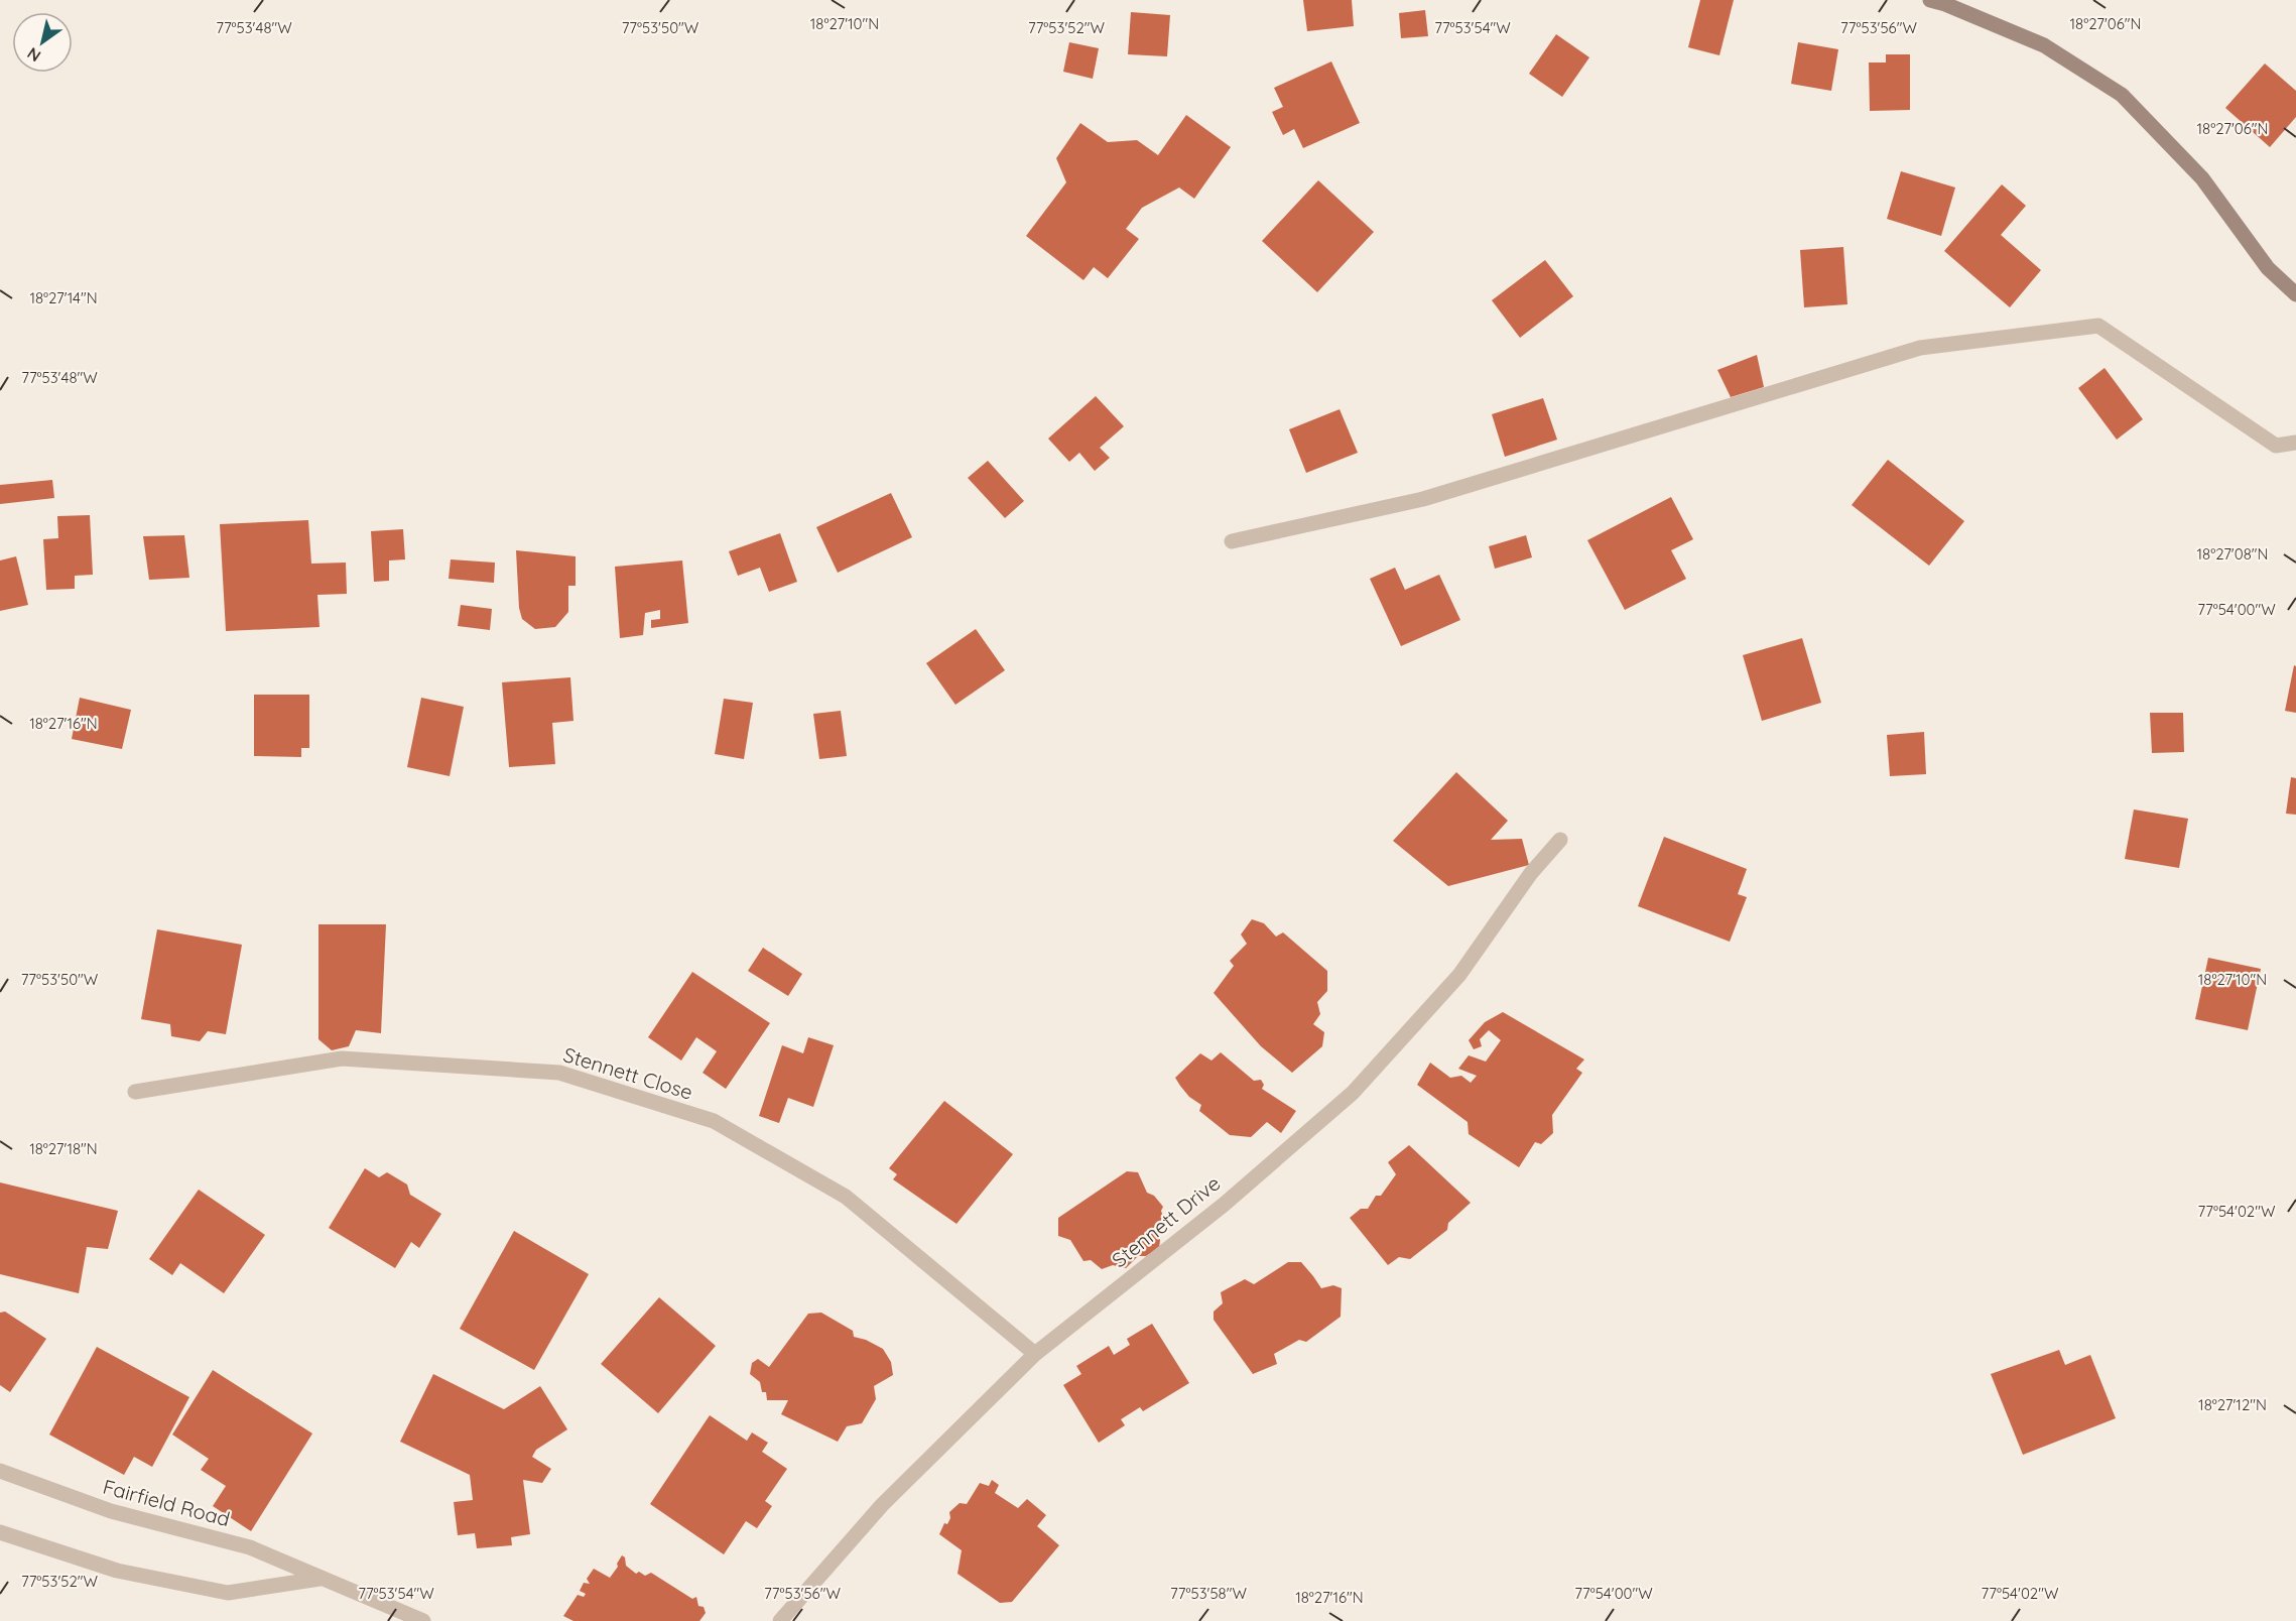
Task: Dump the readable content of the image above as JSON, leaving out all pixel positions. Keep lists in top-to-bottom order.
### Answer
{
  "streets": {
    "street": ["Stennett Close", "Stennett Drive", "Fairfield Road"]
  },
  "crossings": [
    ["Stennett Close", "Stennett Drive"]
  ],
  "north": "bottom left",
  "coordinates": [
    "18°27'10\"N",
    "18°27'06\"N",
    "77°53'48\"W",
    "77°53'50\"W",
    "77°53'52\"W",
    "77°53'54\"W",
    "77°53'56\"W",
    "18°27'14\"N",
    "18°27'08\"N",
    "77°54'00\"W",
    "18°27'16\"N",
    "18°27'18\"N",
    "77°54'02\"W",
    "18°27'12\"N",
    "77°53'58\"W"
  ]
}
